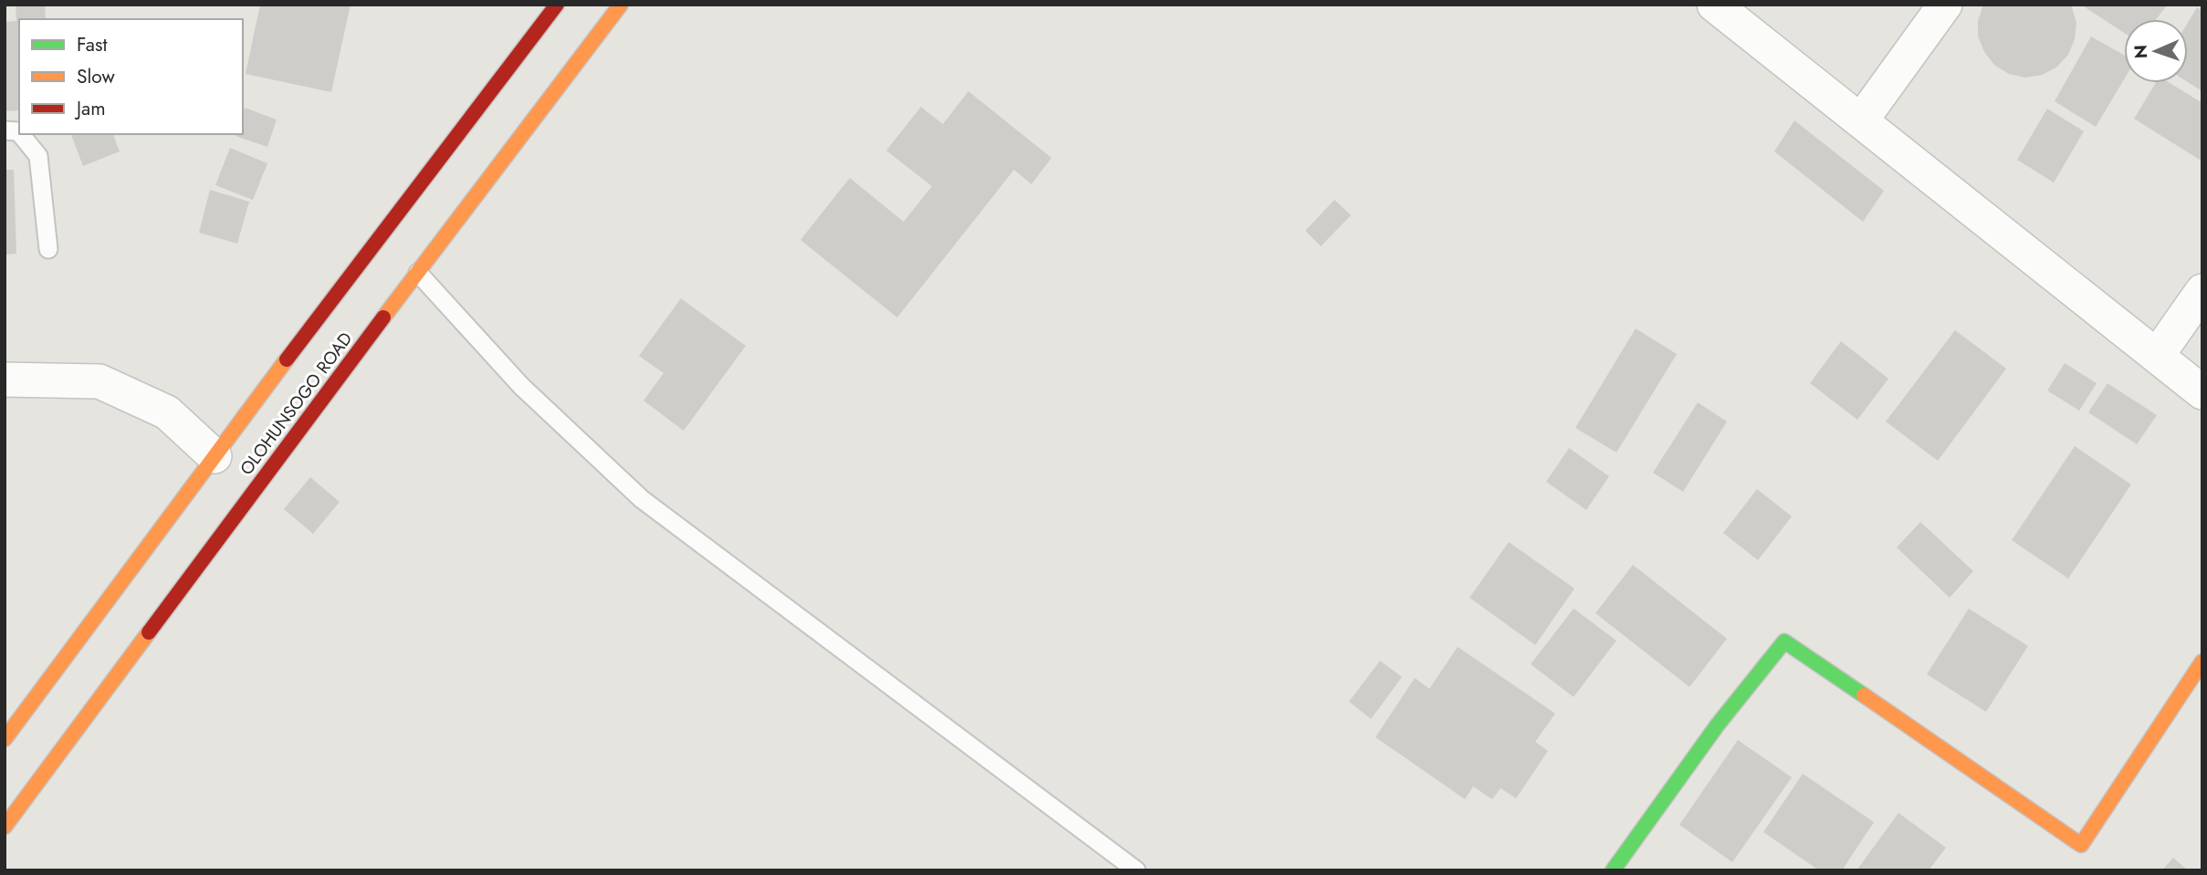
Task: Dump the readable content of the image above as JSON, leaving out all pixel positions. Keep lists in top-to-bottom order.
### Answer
{
  "streets": {
    "main road": ["OLOHUNSOGO ROAD"]
  },
  "legend": ["Fast", "Slow", "Jam"],
  "north": "left"
}
